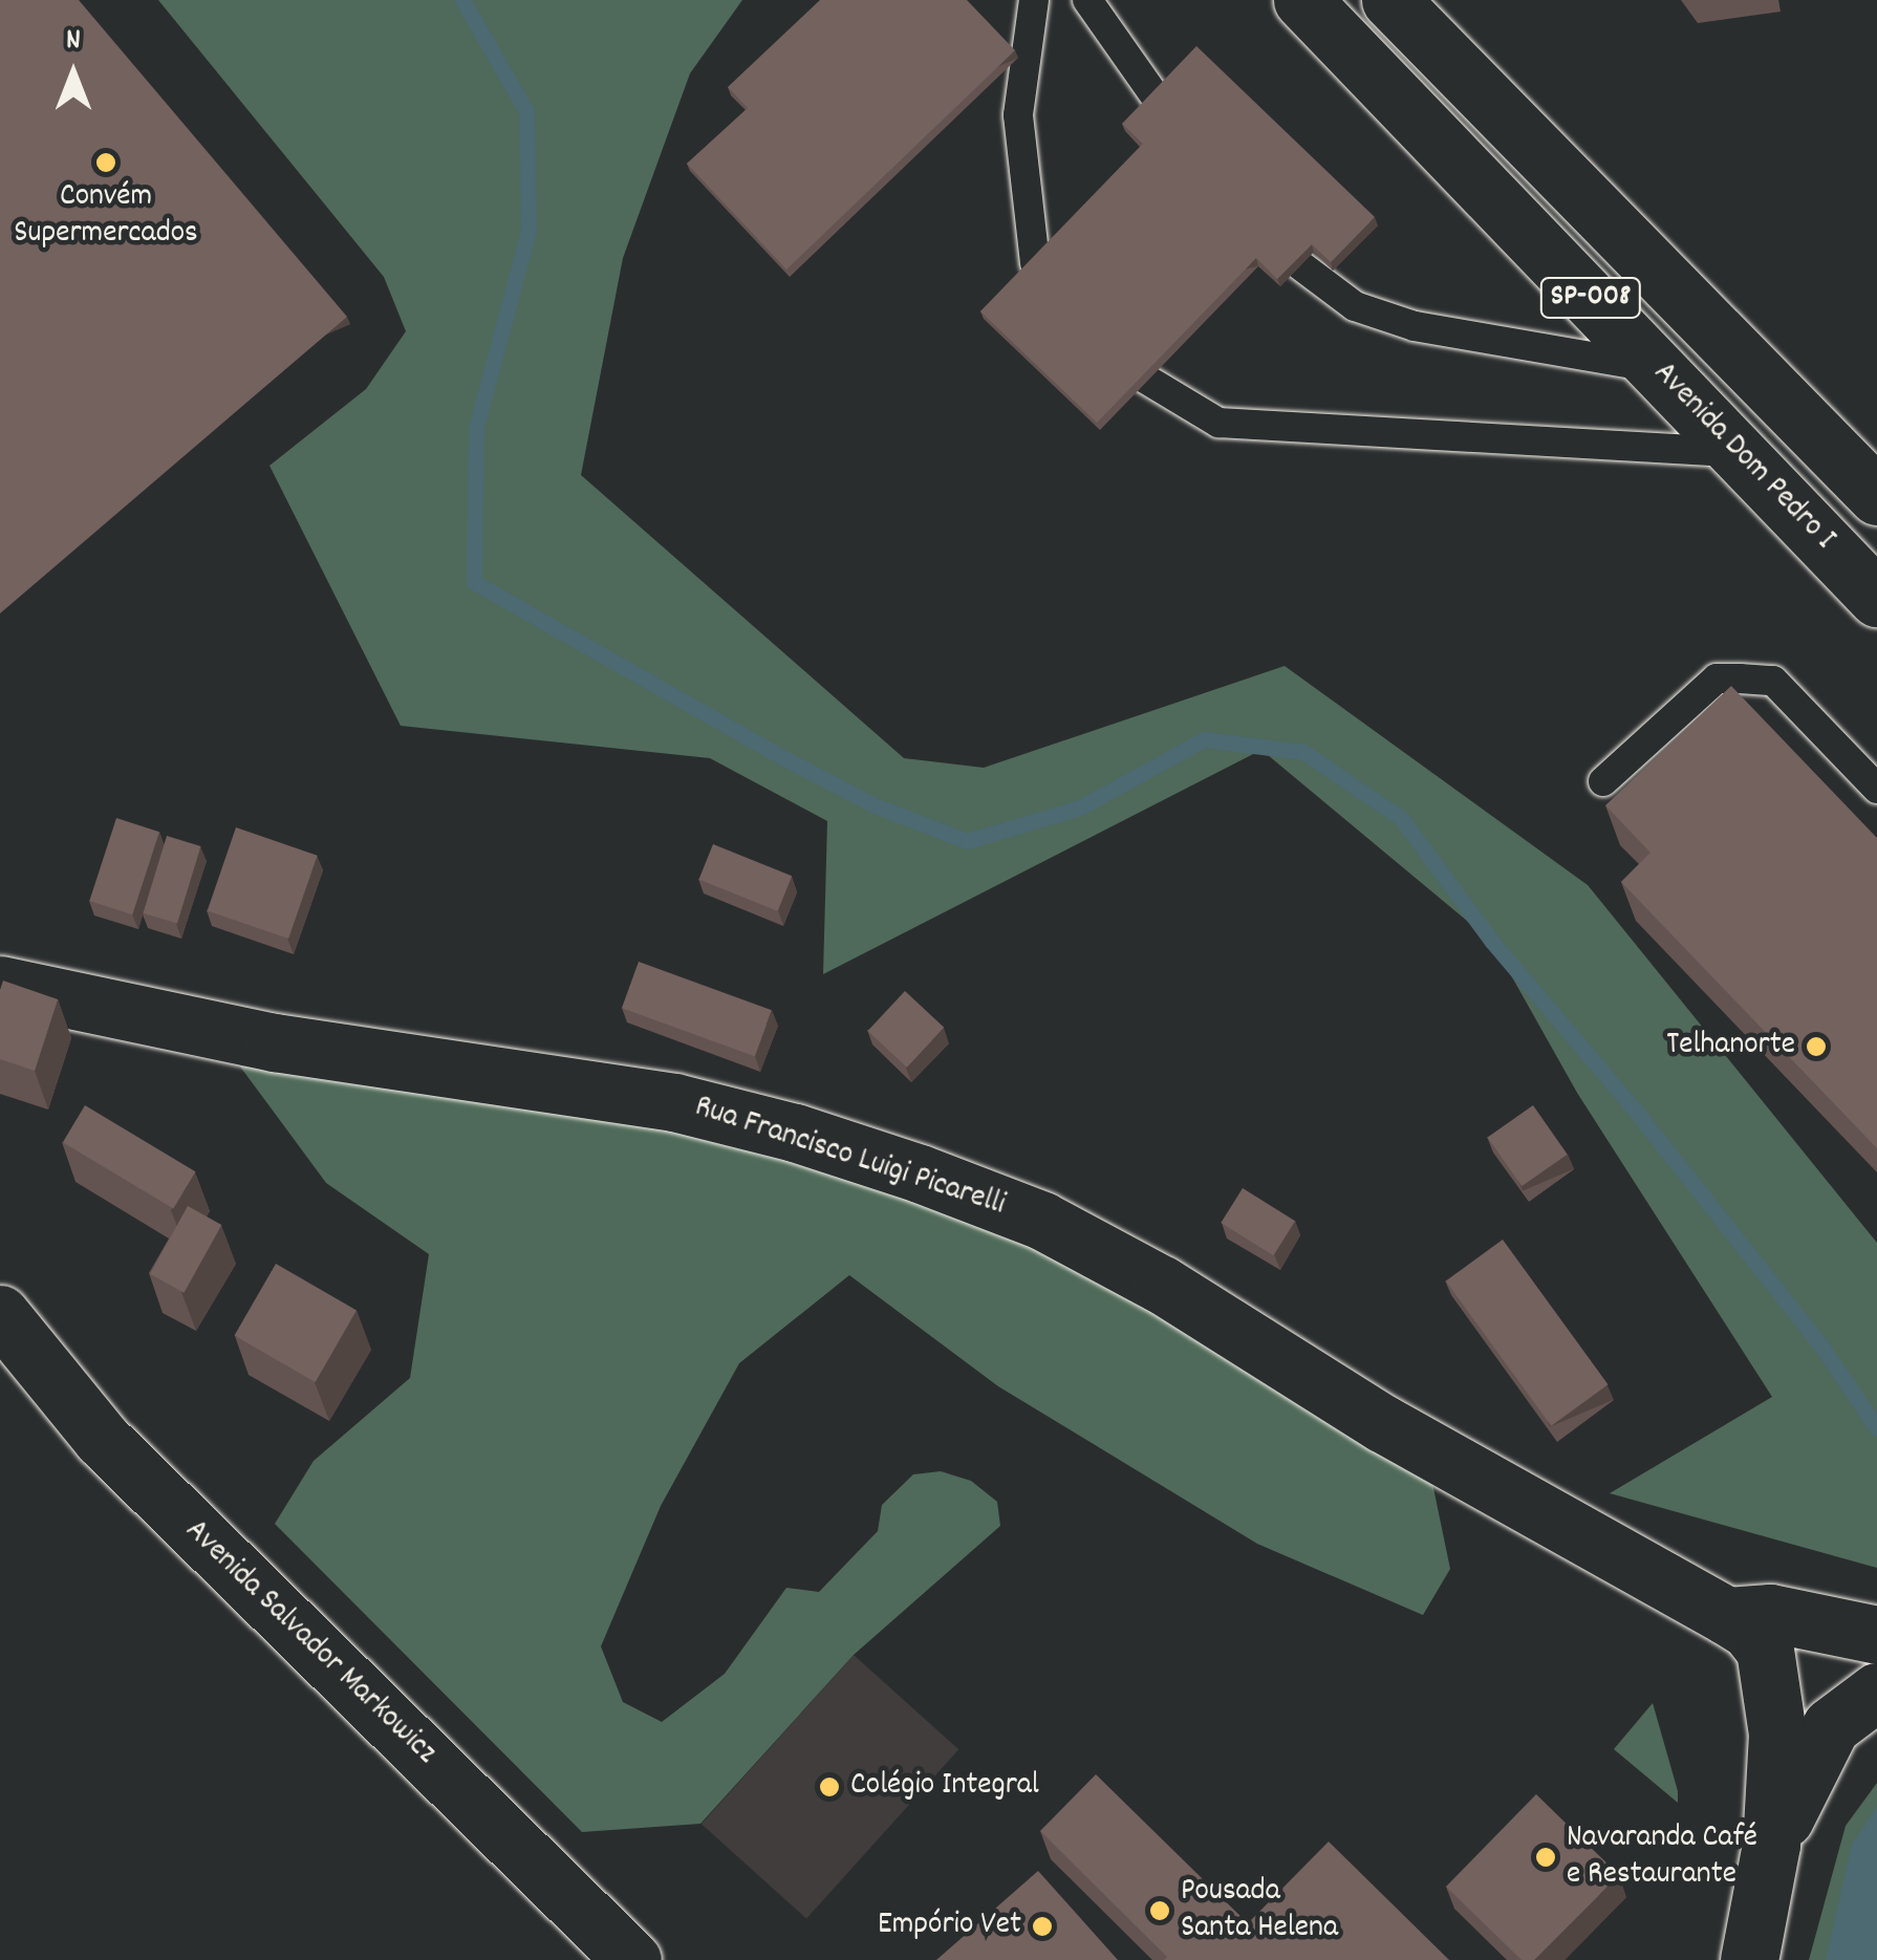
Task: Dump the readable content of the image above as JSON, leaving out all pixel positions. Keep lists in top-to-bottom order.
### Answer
{
  "streets": {
    "street": [
      "SP-008",
      "Avenida Dom Pedro I",
      "Rua Francisco Luigi Picarelli",
      "Avenida Salvador Markowicz"
    ]
  },
  "places": [
    "Convém Supermercados",
    "Telhanorte",
    "Colégio Integral",
    "Navaranda Café e Restaurante",
    "Pousada Santa Helena",
    "Empório Vet"
  ],
  "north": "top"
}
